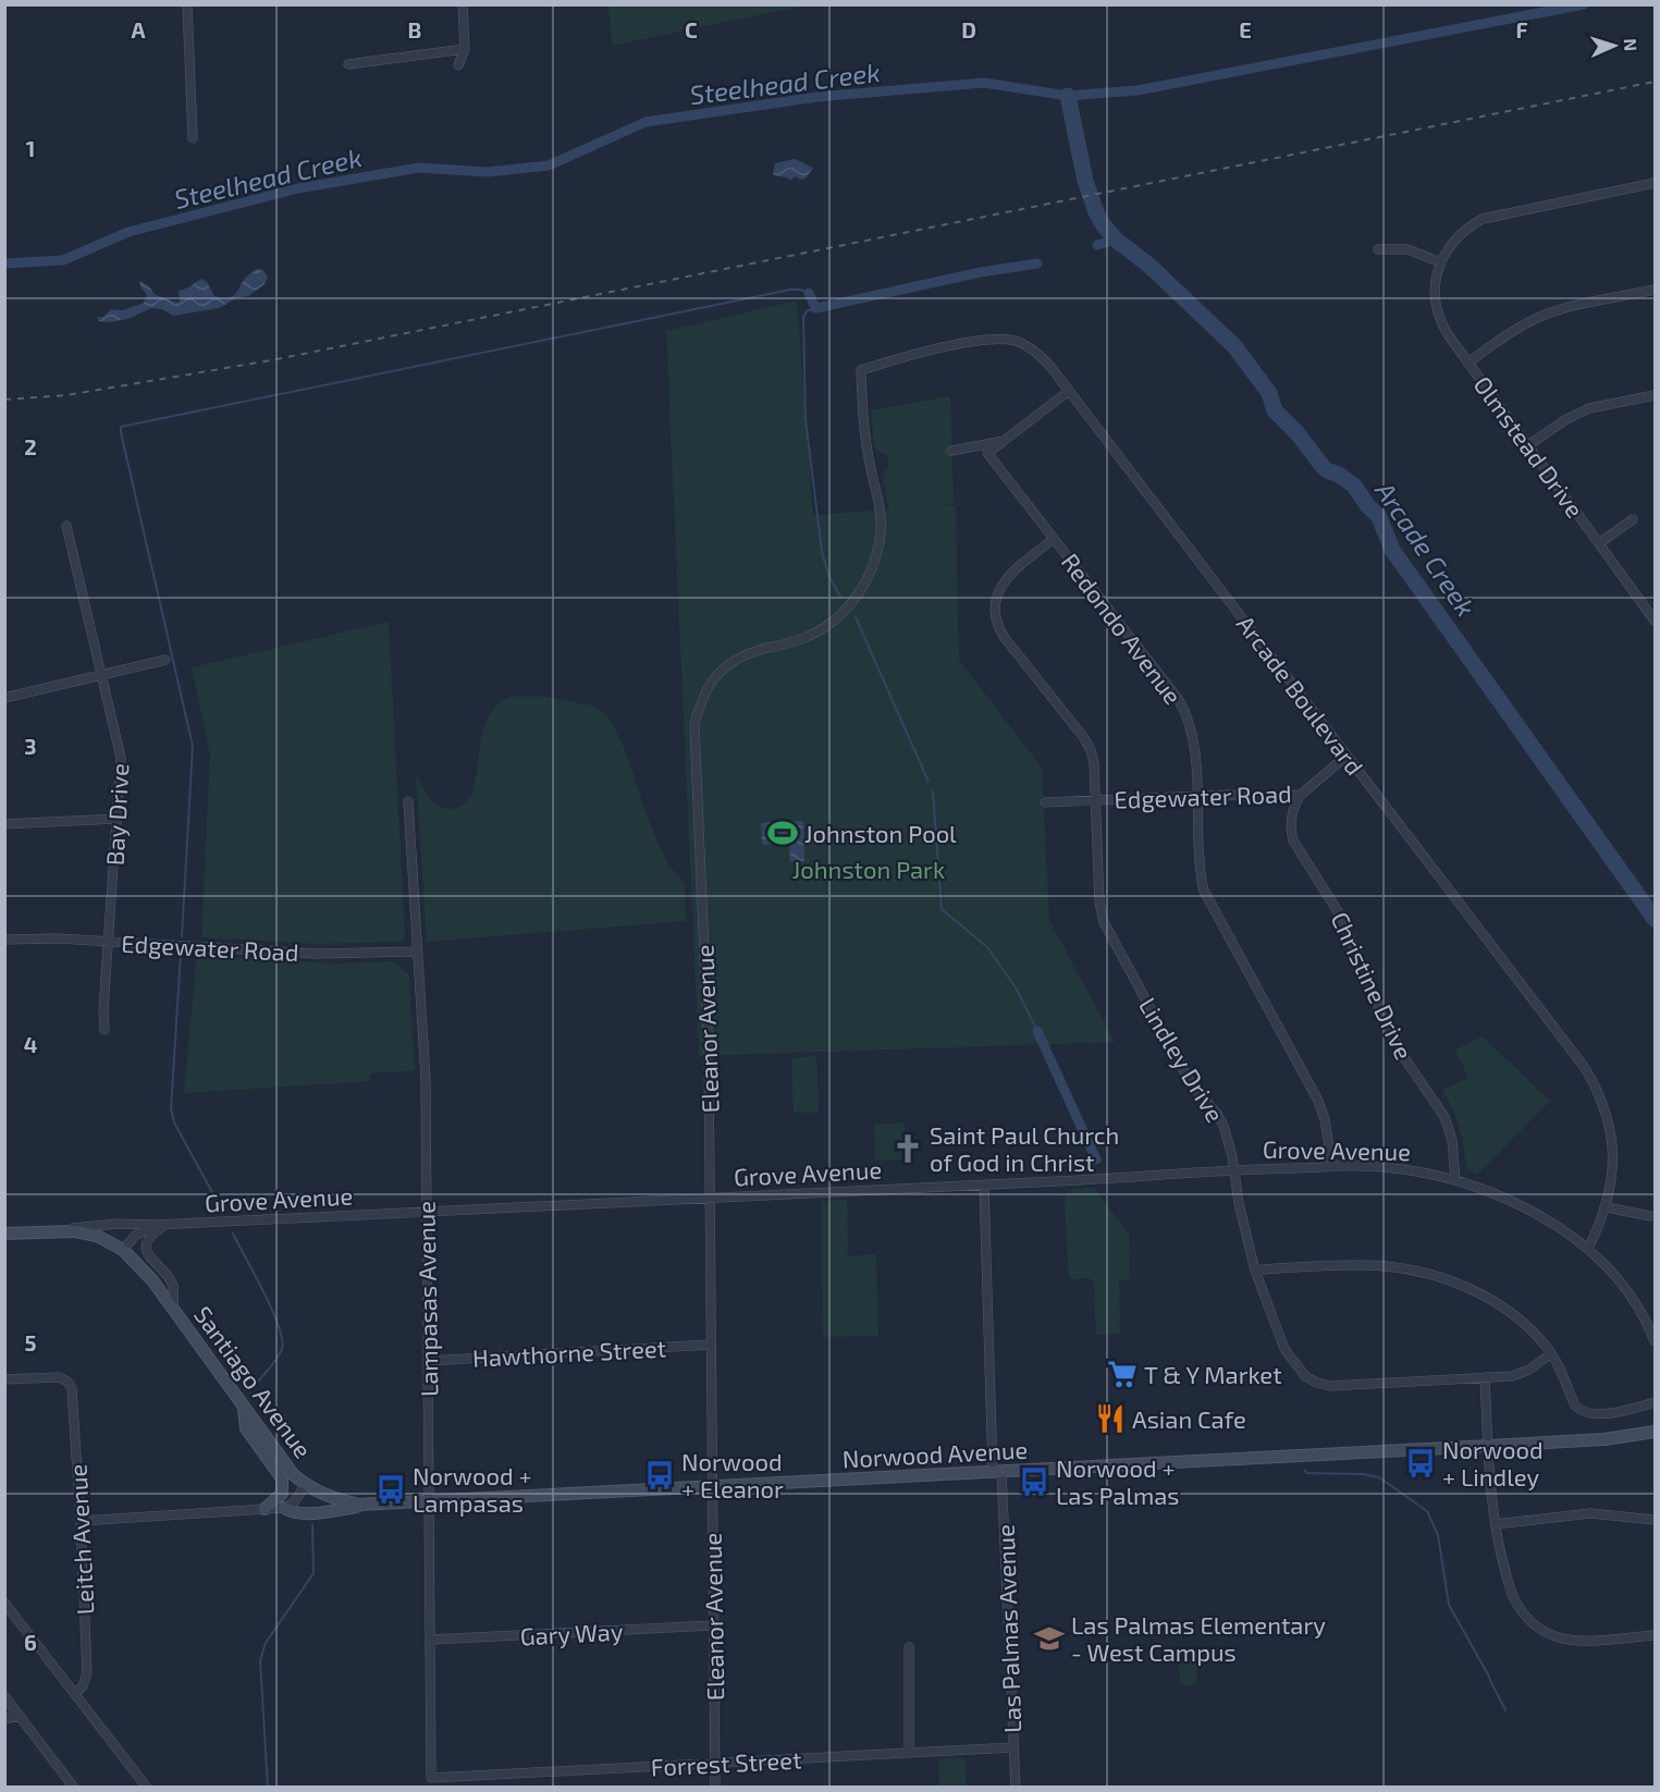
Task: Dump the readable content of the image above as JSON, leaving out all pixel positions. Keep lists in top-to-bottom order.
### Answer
{
  "streets": {
    "main road": ["Grove Avenue", "Santiago Avenue", "Norwood Avenue"],
    "street": [
      "Olmstead Drive",
      "Redondo Avenue",
      "Arcade Boulevard",
      "Edgewater Road",
      "Bay Drive",
      "Christine Drive",
      "Eleanor Avenue",
      "Lindley Drive",
      "Lampasas Avenue",
      "Hawthorne Street",
      "Leitch Avenue",
      "Las Palmas Avenue",
      "Gary Way",
      "Forrest Street"
    ]
  },
  "crossings": [
    ["Redondo Avenue", "Edgewater Road"],
    ["Redondo Avenue", "Lindley Drive"],
    ["Redondo Avenue", "Grove Avenue"],
    ["Arcade Boulevard", "Edgewater Road"],
    ["Arcade Boulevard", "Eleanor Avenue"],
    ["Arcade Boulevard", "Grove Avenue"],
    ["Edgewater Road", "Bay Drive"],
    ["Edgewater Road", "Christine Drive"],
    ["Edgewater Road", "Lindley Drive"],
    ["Edgewater Road", "Lampasas Avenue"],
    ["Christine Drive", "Grove Avenue"],
    ["Eleanor Avenue", "Grove Avenue"],
    ["Eleanor Avenue", "Hawthorne Street"],
    ["Eleanor Avenue", "Norwood Avenue"],
    ["Eleanor Avenue", "Gary Way"],
    ["Eleanor Avenue", "Forrest Street"],
    ["Lindley Drive", "Grove Avenue"],
    ["Grove Avenue", "Lampasas Avenue"],
    ["Grove Avenue", "Santiago Avenue"],
    ["Grove Avenue", "Las Palmas Avenue"],
    ["Lampasas Avenue", "Hawthorne Street"],
    ["Lampasas Avenue", "Norwood Avenue"],
    ["Lampasas Avenue", "Gary Way"],
    ["Lampasas Avenue", "Forrest Street"],
    ["Santiago Avenue", "Norwood Avenue"],
    ["Norwood Avenue", "Las Palmas Avenue"],
    ["Las Palmas Avenue", "Forrest Street"]
  ],
  "water": ["Steelhead Creek", "Arcade Creek"],
  "parks": ["Johnston Park"],
  "places": {
    "sports": ["Johnston Pool"],
    "church": ["Saint Paul Church of God in Christ"],
    "supermarket": ["T & Y Market"],
    "restaurant": ["Asian Cafe"],
    "bus stop": [
      "Norwood + Lindley",
      "Norwood + Eleanor",
      "Norwood + Las Palmas",
      "Norwood + Lampasas"
    ],
    "school or university": ["Las Palmas Elementary - West Campus"]
  },
  "north": "right",
  "grid": {
    "columns": [
      "A",
      "B",
      "C",
      "D",
      "E",
      "F"
    ],
    "rows": [
      "1",
      "2",
      "3",
      "4",
      "5",
      "6"
    ]
  }
}
